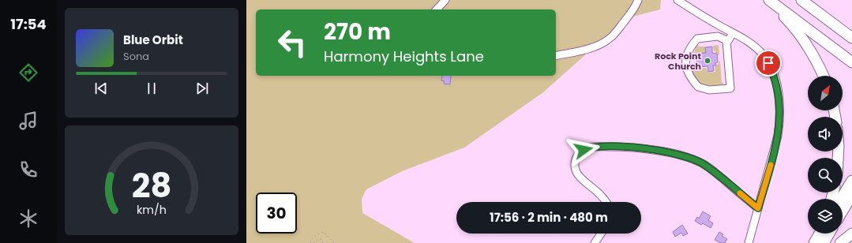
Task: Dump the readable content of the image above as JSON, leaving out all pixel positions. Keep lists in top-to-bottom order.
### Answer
{
  "places": ["Rock Point Church"],
  "north": "top right",
  "page": {
    "tabs": "17:54",
    "turn": ["270 m", "Harmony Heights Lane"],
    "song": ["Blue Orbit", "Sona"],
    "limit": "30",
    "trip": "17:56 · 2 min · 480 m",
    "gauge": ["28", "km/h"]
  }
}
